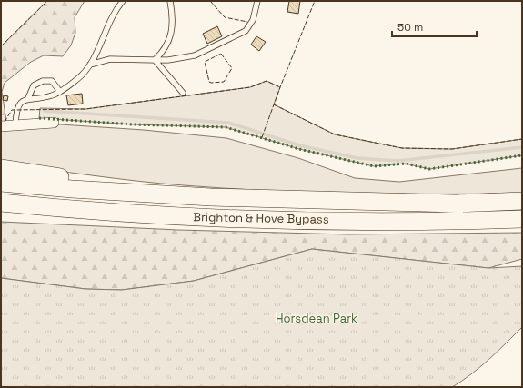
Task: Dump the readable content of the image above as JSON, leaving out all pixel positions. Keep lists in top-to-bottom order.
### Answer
{
  "streets": {
    "highway": ["Brighton & Hove Bypass"]
  },
  "parks": ["Horsdean Park"],
  "scale_bar": "50 m"
}
